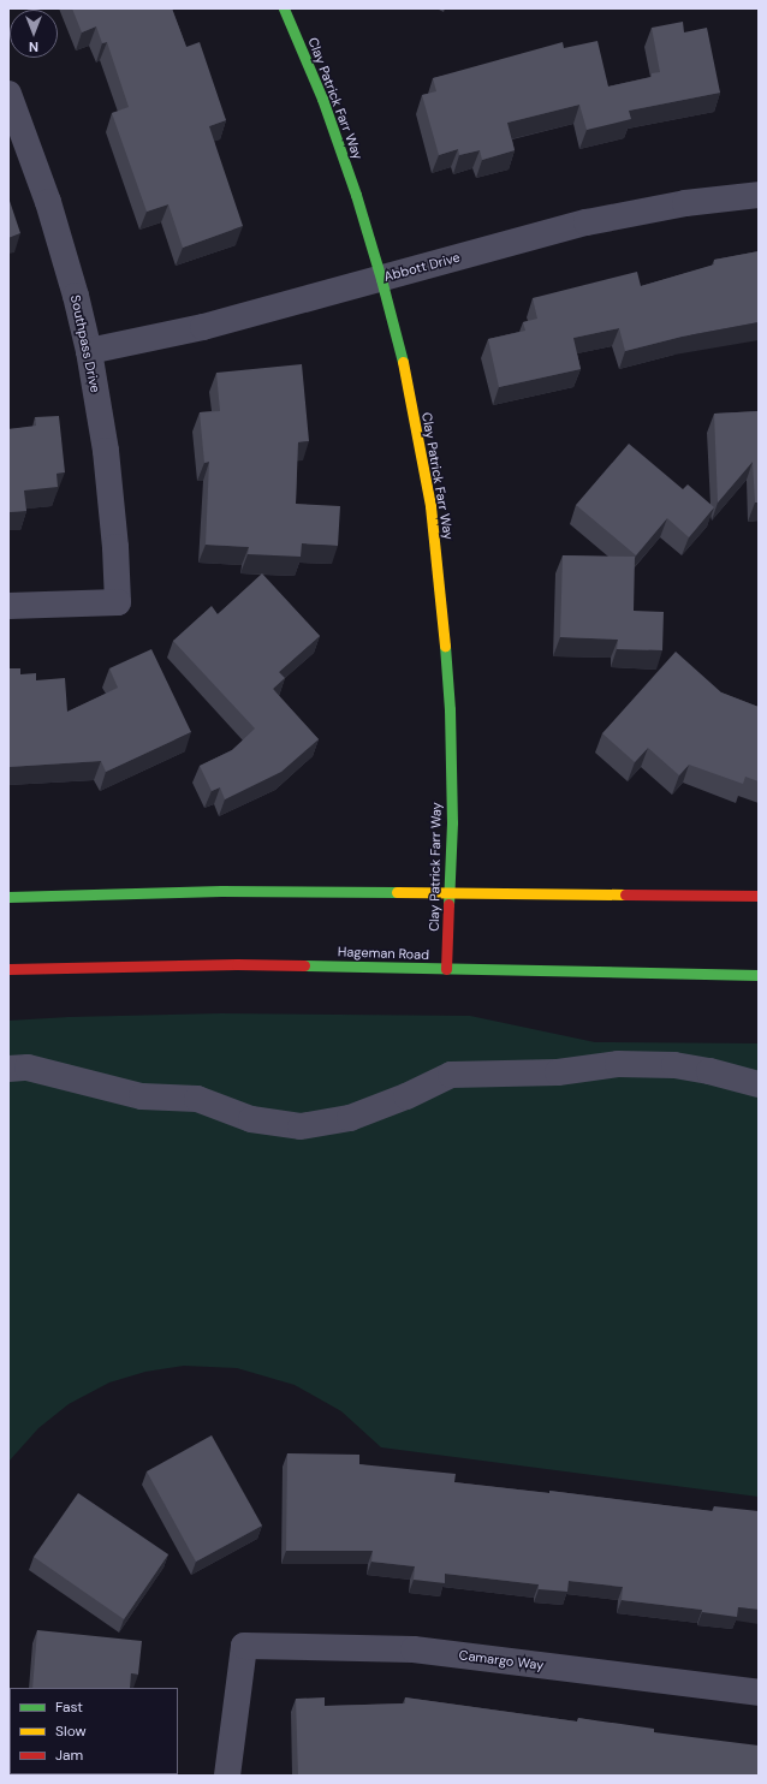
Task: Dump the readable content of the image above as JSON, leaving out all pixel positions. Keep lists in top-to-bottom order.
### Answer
{
  "streets": {
    "main road": ["Clay Patrick Farr Way", "Hageman Road"],
    "street": ["Abbott Drive", "Southpass Drive", "Camargo Way"]
  },
  "crossings": [
    ["Clay Patrick Farr Way", "Abbott Drive"],
    ["Clay Patrick Farr Way", "Hageman Road"],
    ["Abbott Drive", "Southpass Drive"]
  ],
  "legend": ["Fast", "Slow", "Jam"],
  "north": "bottom"
}
